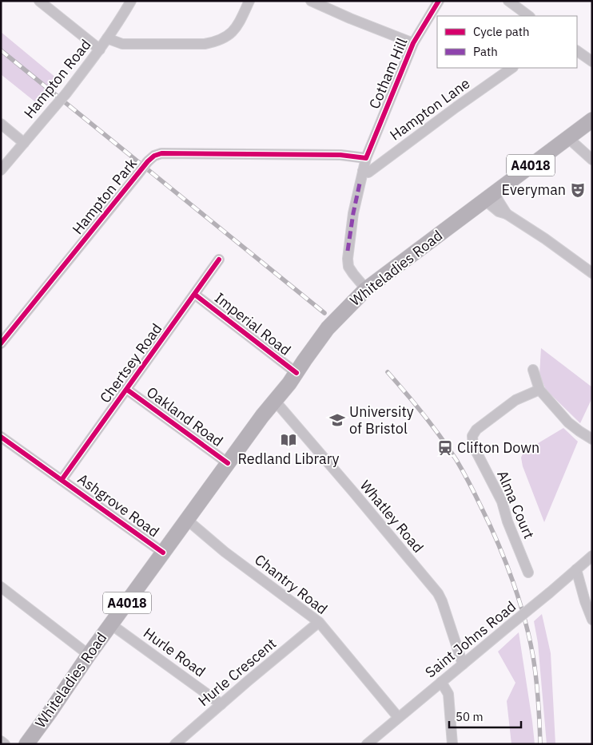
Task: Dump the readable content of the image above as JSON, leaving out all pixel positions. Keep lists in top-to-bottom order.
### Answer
{
  "streets": {
    "main road": ["A4018", "Whiteladies Road"],
    "street": [
      "Cotham Hill",
      "Hampton Road",
      "Hampton Lane",
      "Hampton Park",
      "Imperial Road",
      "Chertsey Road",
      "Oakland Road",
      "Alma Court",
      "Ashgrove Road",
      "Whatley Road",
      "Chantry Road",
      "Saint Johns Road",
      "Hurle Road",
      "Hurle Crescent"
    ]
  },
  "crossings": [
    ["Cotham Hill", "Hampton Lane"],
    ["Cotham Hill", "Hampton Park"],
    ["Cotham Hill", "Whiteladies Road"],
    ["Whiteladies Road", "Imperial Road"],
    ["Whiteladies Road", "Oakland Road"],
    ["Whiteladies Road", "Ashgrove Road"],
    ["Whiteladies Road", "Whatley Road"],
    ["Whiteladies Road", "Chantry Road"],
    ["Whiteladies Road", "Hurle Road"],
    ["Imperial Road", "Chertsey Road"],
    ["Chertsey Road", "Oakland Road"],
    ["Chertsey Road", "Ashgrove Road"],
    ["Whatley Road", "Saint Johns Road"],
    ["Chantry Road", "Saint Johns Road"],
    ["Chantry Road", "Hurle Crescent"],
    ["Hurle Road", "Hurle Crescent"]
  ],
  "places": {
    "theatre": ["Everyman"],
    "school or university": ["University of Bristol"],
    "library": ["Redland Library"],
    "station": ["Clifton Down"]
  },
  "legend": ["Cycle path", "Path"],
  "scale_bar": "50 m"
}
